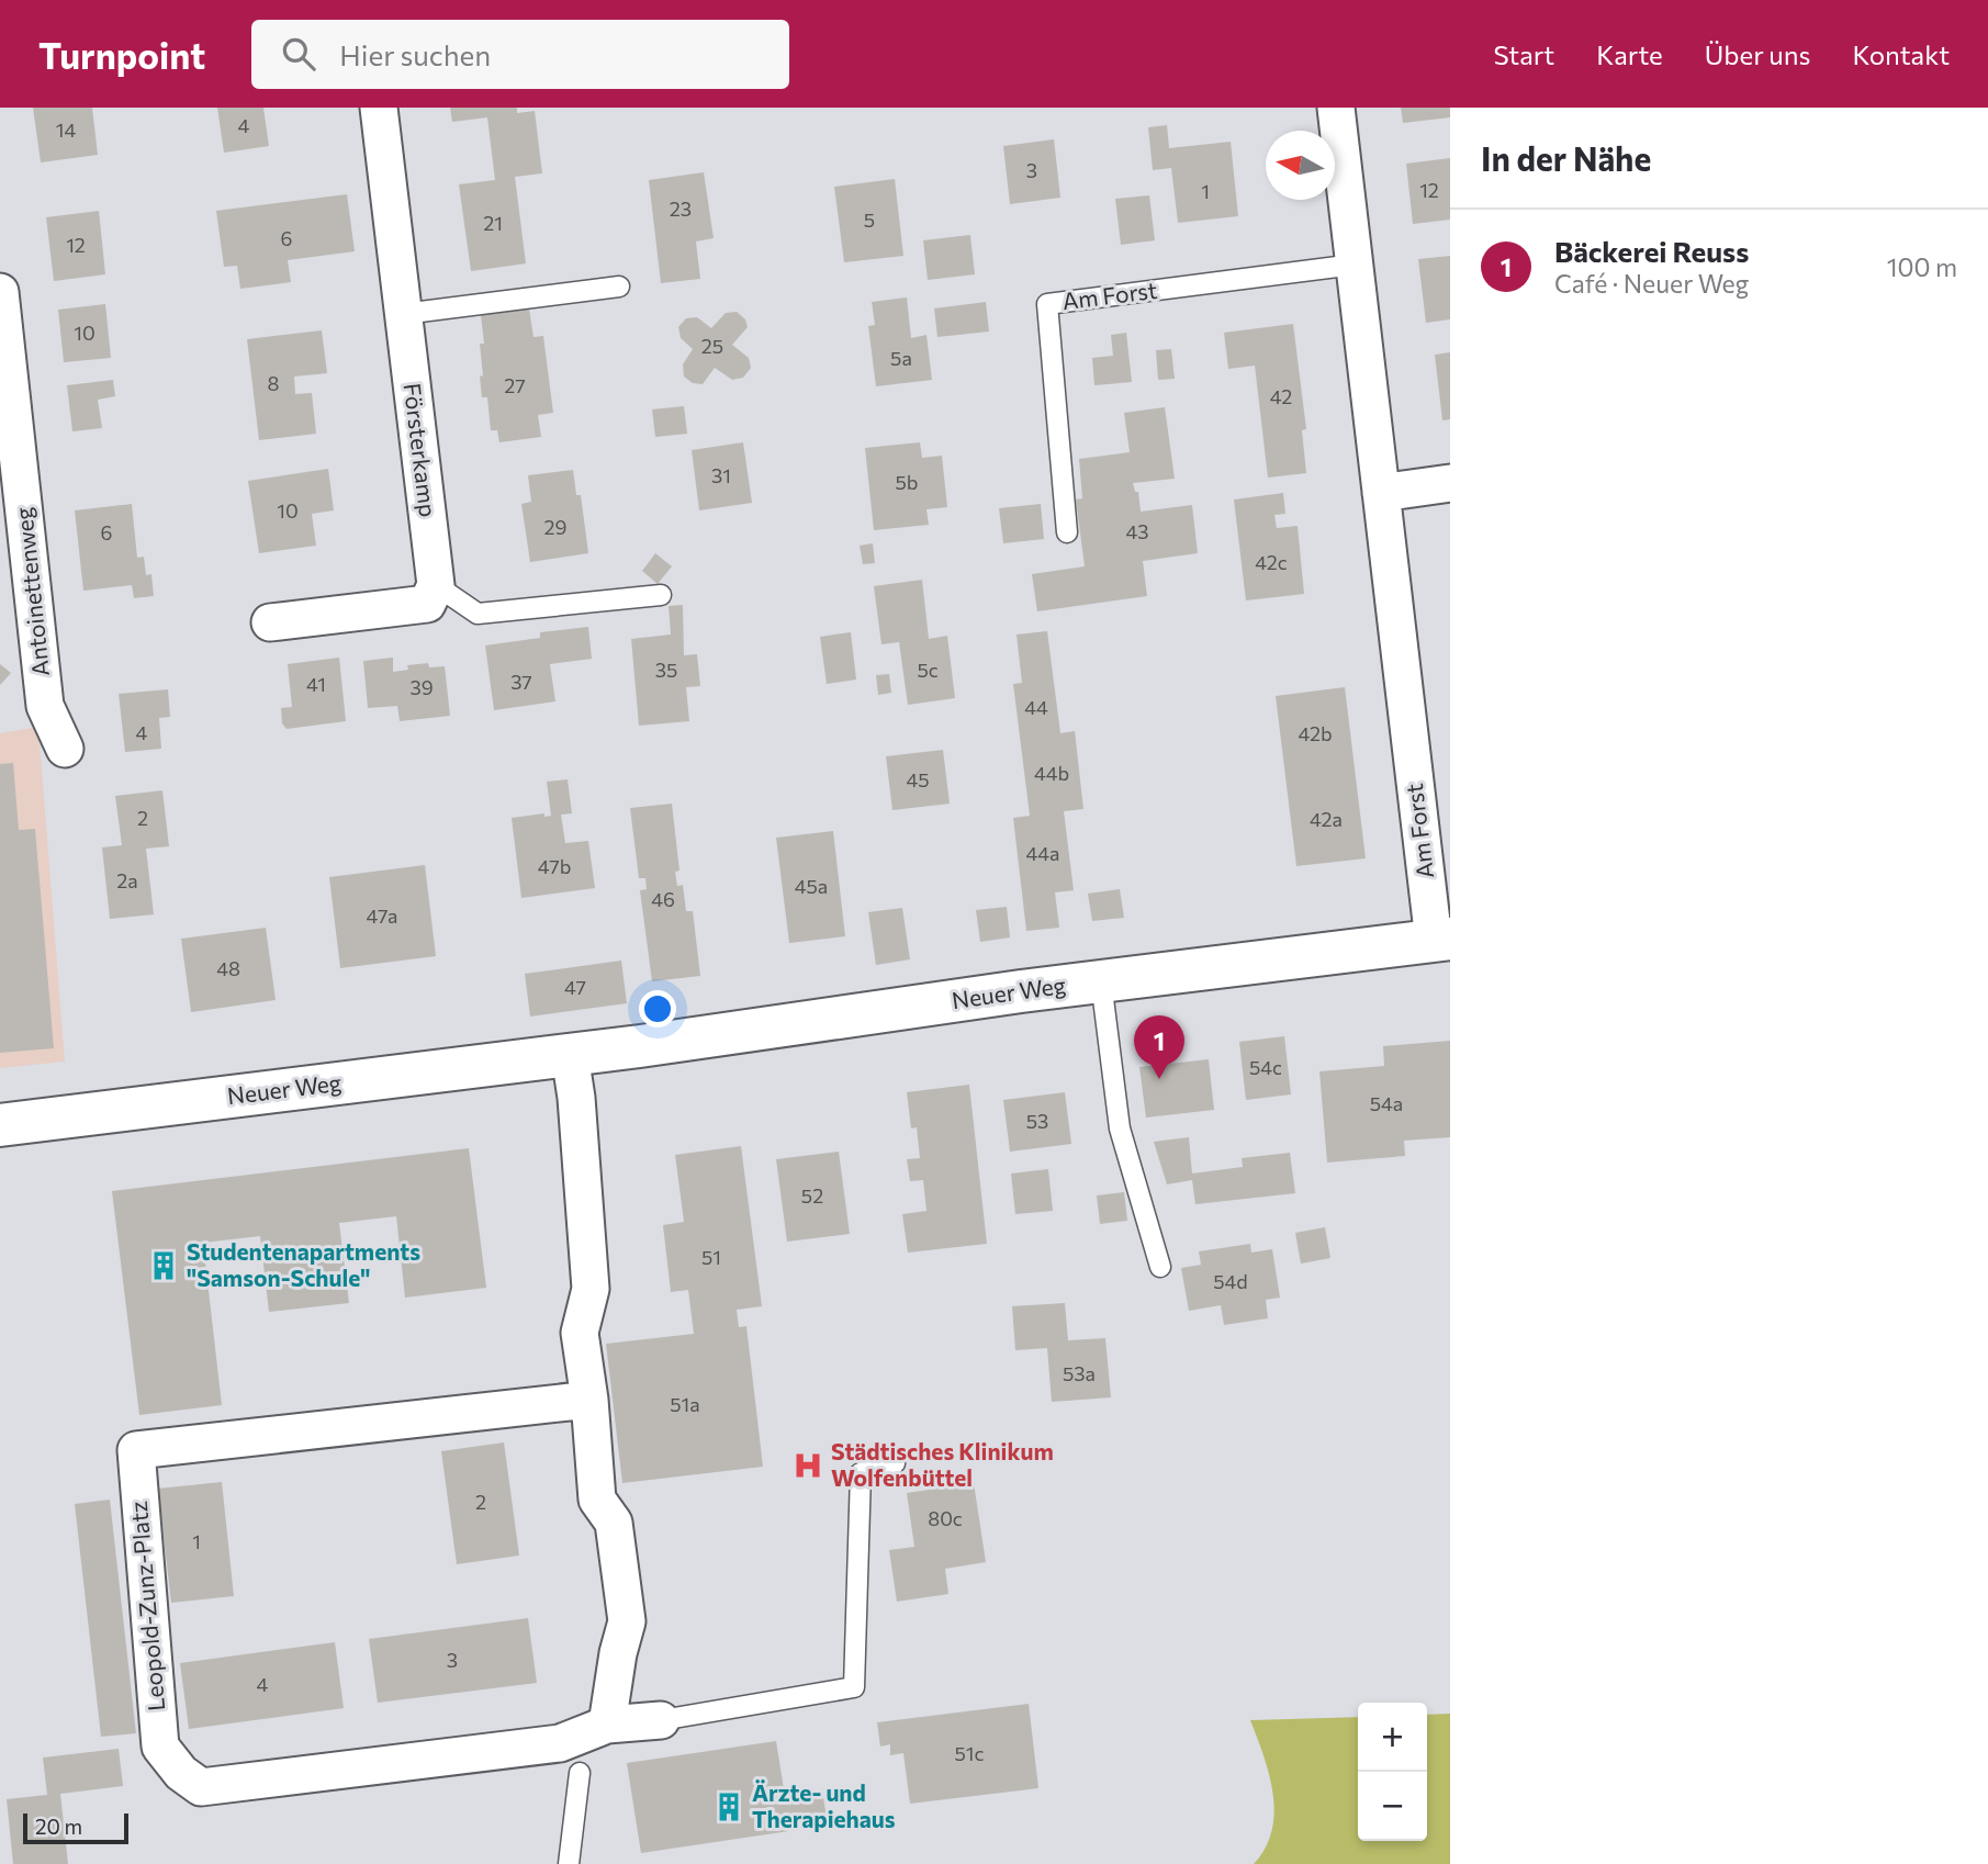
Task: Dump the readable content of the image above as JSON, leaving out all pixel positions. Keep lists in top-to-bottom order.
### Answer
{
  "streets": {
    "main road": ["Neuer Weg"],
    "street": [
      "Am Forst",
      "Försterkamp",
      "Antoinettenweg",
      "Leopold-Zunz-Platz"
    ]
  },
  "crossings": [
    ["Am Forst", "Neuer Weg"]
  ],
  "places": {
    "building": ["Studentenapartments \"Samson-Schule\"", "Ärzte- und Therapiehaus"],
    "hospital": ["Städtisches Klinikum Wolfenbüttel"]
  },
  "house_numbers": [
    "4",
    "14",
    "3",
    "12",
    "1",
    "23",
    "5",
    "21",
    "6",
    "12",
    "10",
    "25",
    "5a",
    "8",
    "27",
    "42",
    "31",
    "5b",
    "10",
    "29",
    "43",
    "6",
    "42c",
    "35",
    "5c",
    "37",
    "41",
    "39",
    "44",
    "4",
    "42b",
    "44b",
    "45",
    "2",
    "42a",
    "44a",
    "47b",
    "2a",
    "45a",
    "46",
    "47a",
    "48",
    "47",
    "54c",
    "54a",
    "53",
    "52",
    "51",
    "54d",
    "53a",
    "51a",
    "2",
    "80c",
    "1",
    "3",
    "4",
    "51c"
  ],
  "scale_bar": "20 m",
  "north": "left",
  "page": {
    "header": "Turnpoint",
    "search": "Hier suchen",
    "nav": [
      "Start",
      "Karte",
      "Über uns",
      "Kontakt"
    ],
    "heading": "In der Nähe",
    "list": [
      {
        "mark": "1",
        "name": "Bäckerei Reuss",
        "note": "Café · Neuer Weg",
        "value": "100 m"
      }
    ],
    "pins": "1",
    "map_buttons": ["+", "−"],
    "scale": "20 m"
  }
}
